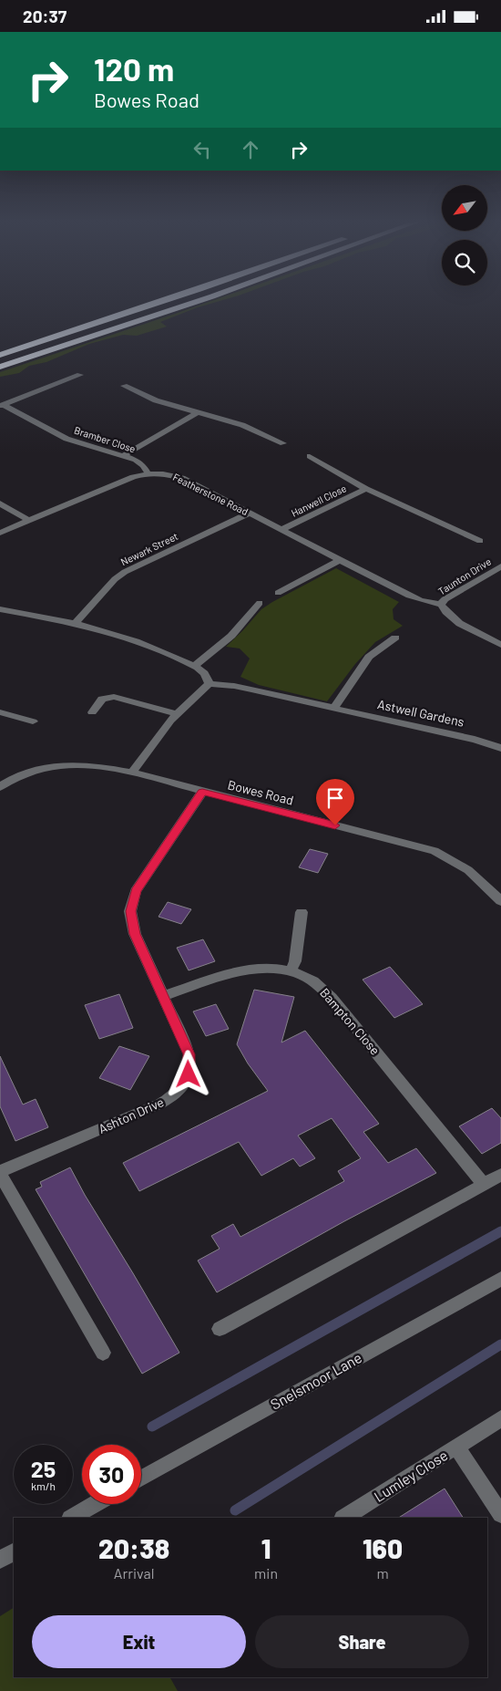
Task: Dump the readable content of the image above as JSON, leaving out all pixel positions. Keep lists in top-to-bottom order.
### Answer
{
  "streets": {
    "street": [
      "Bramber Close",
      "Featherstone Road",
      "Hanwell Close",
      "Newark Street",
      "Taunton Drive",
      "Astwell Gardens",
      "Bowes Road",
      "Bampton Close",
      "Ashton Drive",
      "Snelsmoor Lane",
      "Lumley Close"
    ]
  },
  "crossings": [
    ["Bramber Close", "Featherstone Road"],
    ["Featherstone Road", "Hanwell Close"],
    ["Featherstone Road", "Newark Street"],
    ["Featherstone Road", "Taunton Drive"],
    ["Bowes Road", "Ashton Drive"],
    ["Bampton Close", "Ashton Drive"]
  ],
  "north": "bottom left",
  "page": {
    "status": "20:37",
    "turn": ["120 m", "Bowes Road"],
    "speed": "25 km/h",
    "limit": "30",
    "eta": [
      "20:38",
      "Arrival",
      "1",
      "min",
      "160",
      "m"
    ],
    "buttons": ["Exit", "Share"]
  }
}
